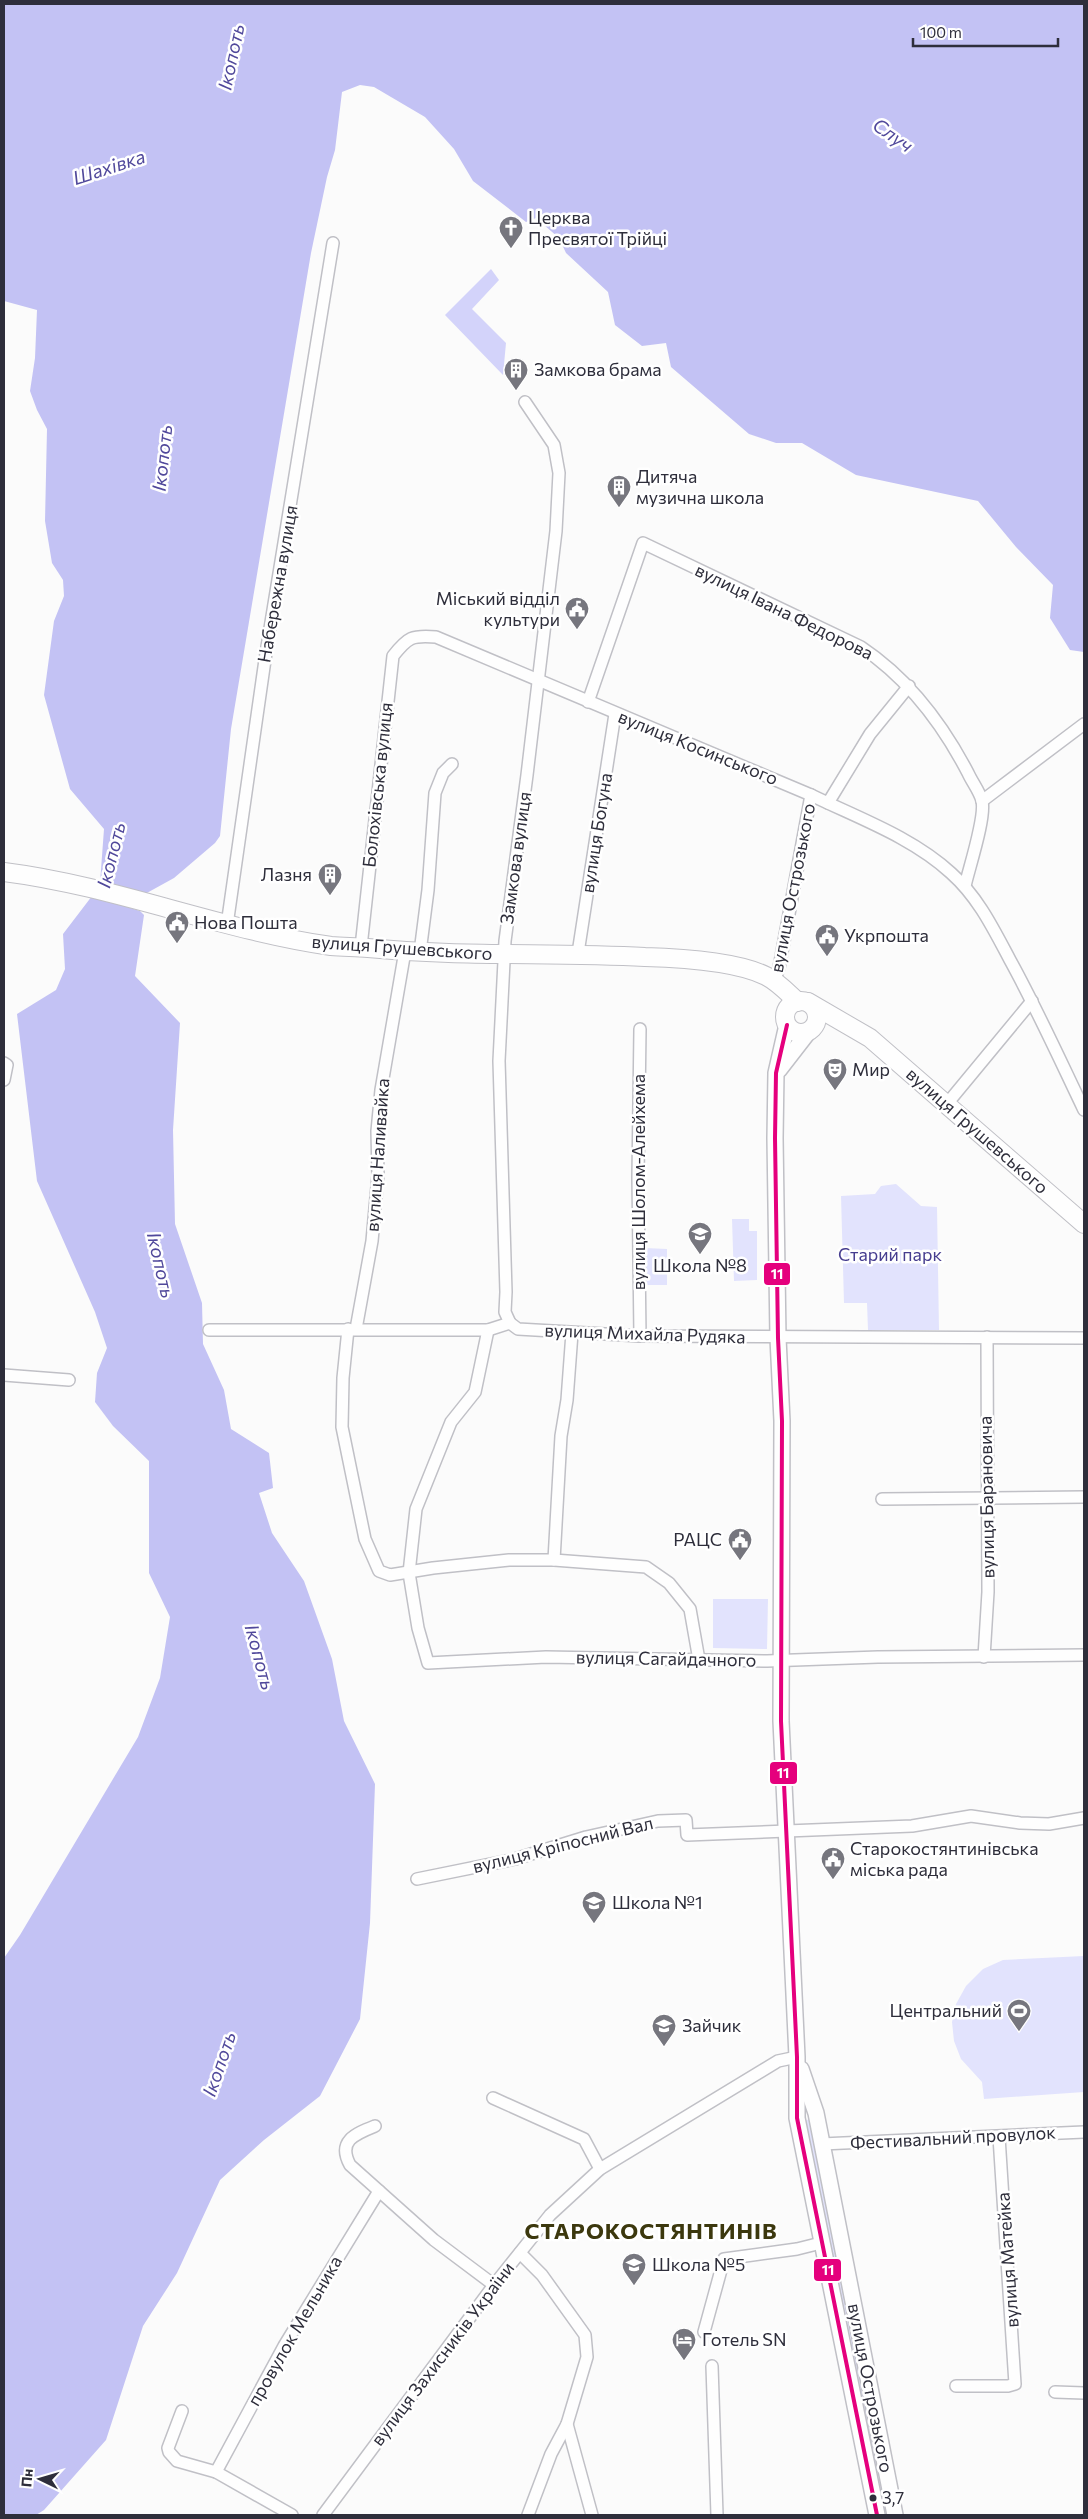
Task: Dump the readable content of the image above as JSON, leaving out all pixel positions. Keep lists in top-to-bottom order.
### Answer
{
  "streets": {
    "main road": ["вулиця Острозького", "вулиця Грушевського"],
    "street": [
      "Набережна вулиця",
      "вулиця Івана Федорова",
      "вулиця Косинського",
      "Болохівська вулиця",
      "вулиця Богуна",
      "Замкова вулиця",
      "вулиця Наливайка",
      "вулиця Шолом-Алейхема",
      "вулиця Михайла Рудяка",
      "вулиця Барановича",
      "вулиця Сагайдачного",
      "вулиця Кріпосний Вал",
      "Фестивальний провулок",
      "вулиця Матейка",
      "провулок Мельника",
      "вулиця Захисників України"
    ]
  },
  "crossings": [
    ["Набережна вулиця", "вулиця Грушевського"],
    ["вулиця Івана Федорова", "вулиця Косинського"],
    ["вулиця Косинського", "Болохівська вулиця"],
    ["вулиця Косинського", "вулиця Богуна"],
    ["вулиця Косинського", "Замкова вулиця"],
    ["вулиця Косинського", "вулиця Острозького"],
    ["Болохівська вулиця", "вулиця Грушевського"],
    ["вулиця Богуна", "вулиця Грушевського"],
    ["Замкова вулиця", "вулиця Грушевського"],
    ["Замкова вулиця", "вулиця Михайла Рудяка"],
    ["вулиця Острозького", "вулиця Грушевського"],
    ["вулиця Острозького", "вулиця Михайла Рудяка"],
    ["вулиця Острозького", "вулиця Сагайдачного"],
    ["вулиця Острозького", "вулиця Кріпосний Вал"],
    ["вулиця Острозького", "Фестивальний провулок"],
    ["вулиця Острозького", "вулиця Захисників України"],
    ["вулиця Грушевського", "вулиця Наливайка"],
    ["вулиця Наливайка", "вулиця Сагайдачного"],
    ["вулиця Шолом-Алейхема", "вулиця Михайла Рудяка"],
    ["вулиця Михайла Рудяка", "вулиця Барановича"],
    ["вулиця Барановича", "вулиця Сагайдачного"],
    ["Фестивальний провулок", "вулиця Матейка"]
  ],
  "districts": ["СТАРОКОСТЯНТИНІВ"],
  "water": ["Ікопоть", "Случ", "Шахівка"],
  "parks": ["Старий парк"],
  "places": {
    "church": ["Церква Пресвятої Трійці"],
    "building": ["Замкова брама", "Дитяча музична школа", "Лазня"],
    "public building": [
      "Міський відділ культури",
      "Нова Пошта",
      "Укрпошта",
      "РАЦС",
      "Старокостянтинівська міська рада"
    ],
    "theatre": ["Мир"],
    "school or university": [
      "Школа №8",
      "Школа №1",
      "Зайчик",
      "Школа №5"
    ],
    "sports": ["Центральний"],
    "hotel": ["Готель SN"],
    "other": ["3,7"]
  },
  "lines": ["transit line 11"],
  "scale_bar": "100 m",
  "north": "left"
}
